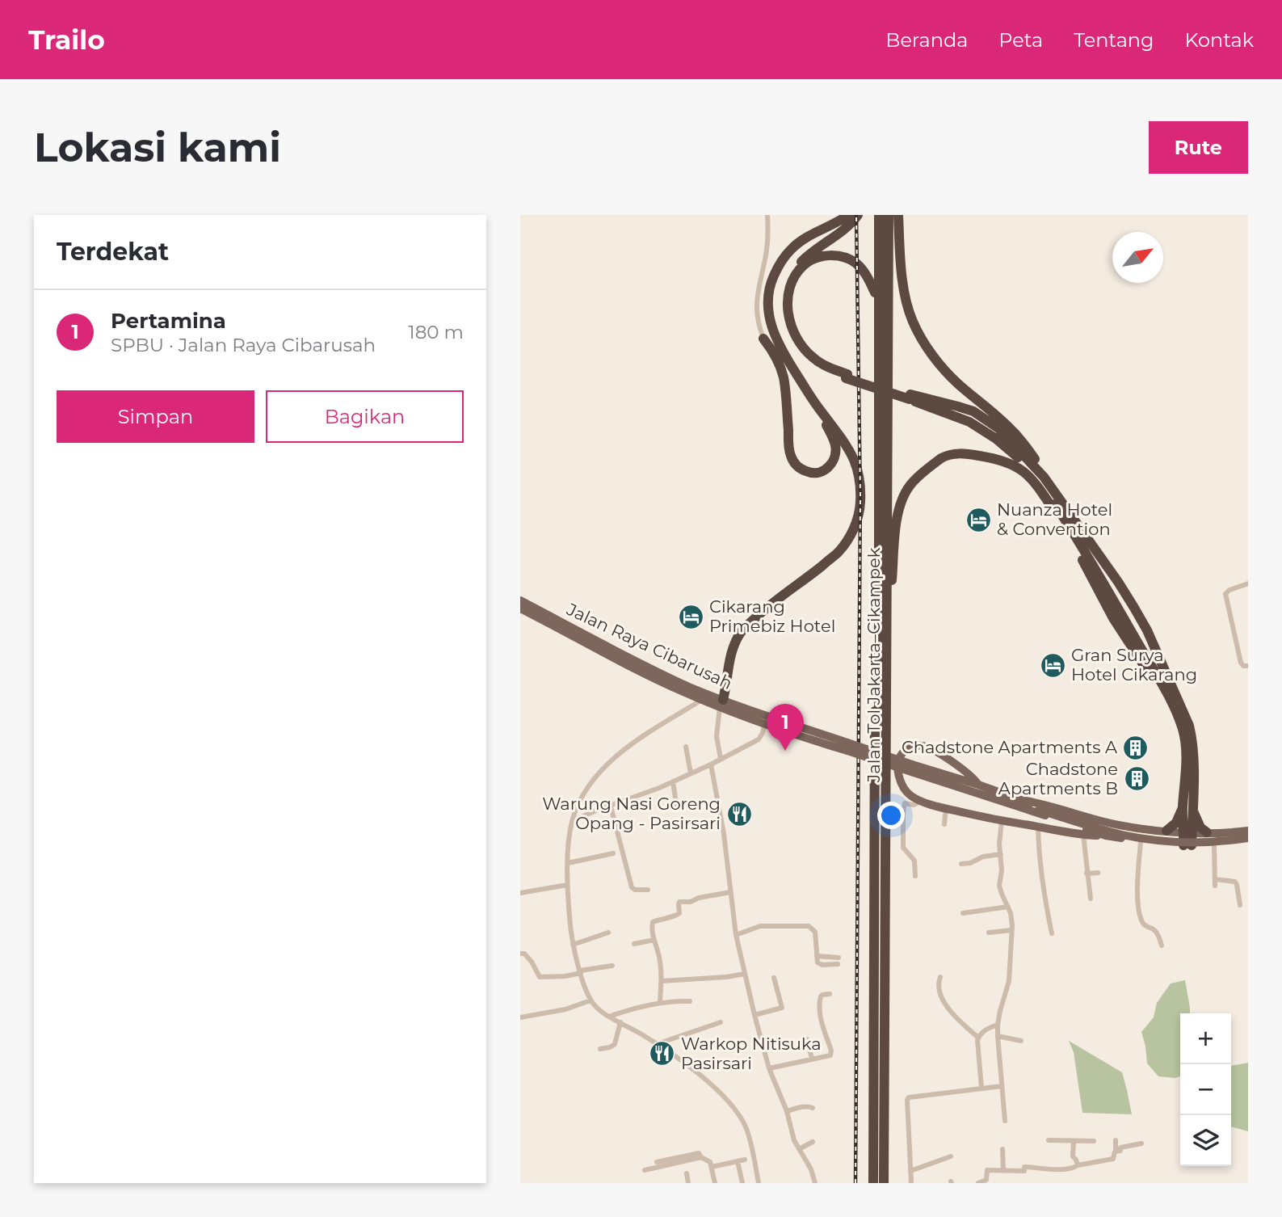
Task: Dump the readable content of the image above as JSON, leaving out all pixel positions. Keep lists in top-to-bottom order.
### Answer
{
  "streets": {
    "highway": ["Jalan Tol Jakarta–Cikampek"],
    "main road": ["Jalan Raya Cibarusah"]
  },
  "places": {
    "hotel": ["Nuanza Hotel & Convention", "Cikarang Primebiz Hotel", "Gran Surya Hotel Cikarang"],
    "building": ["Chadstone Apartments A", "Chadstone Apartments B"],
    "restaurant": ["Warung Nasi Goreng Opang - Pasirsari", "Warkop Nitisuka Pasirsari"]
  },
  "north": "top right",
  "page": {
    "header": "Trailo",
    "nav": [
      "Beranda",
      "Peta",
      "Tentang",
      "Kontak"
    ],
    "buttons": [
      "Rute",
      ["Simpan", "Bagikan"]
    ],
    "title": "Lokasi kami",
    "heading": "Terdekat",
    "list": [
      {
        "mark": "1",
        "name": "Pertamina",
        "note": "SPBU · Jalan Raya Cibarusah",
        "value": "180 m"
      }
    ],
    "pins": "1",
    "map_buttons": ["+", "−"]
  }
}
